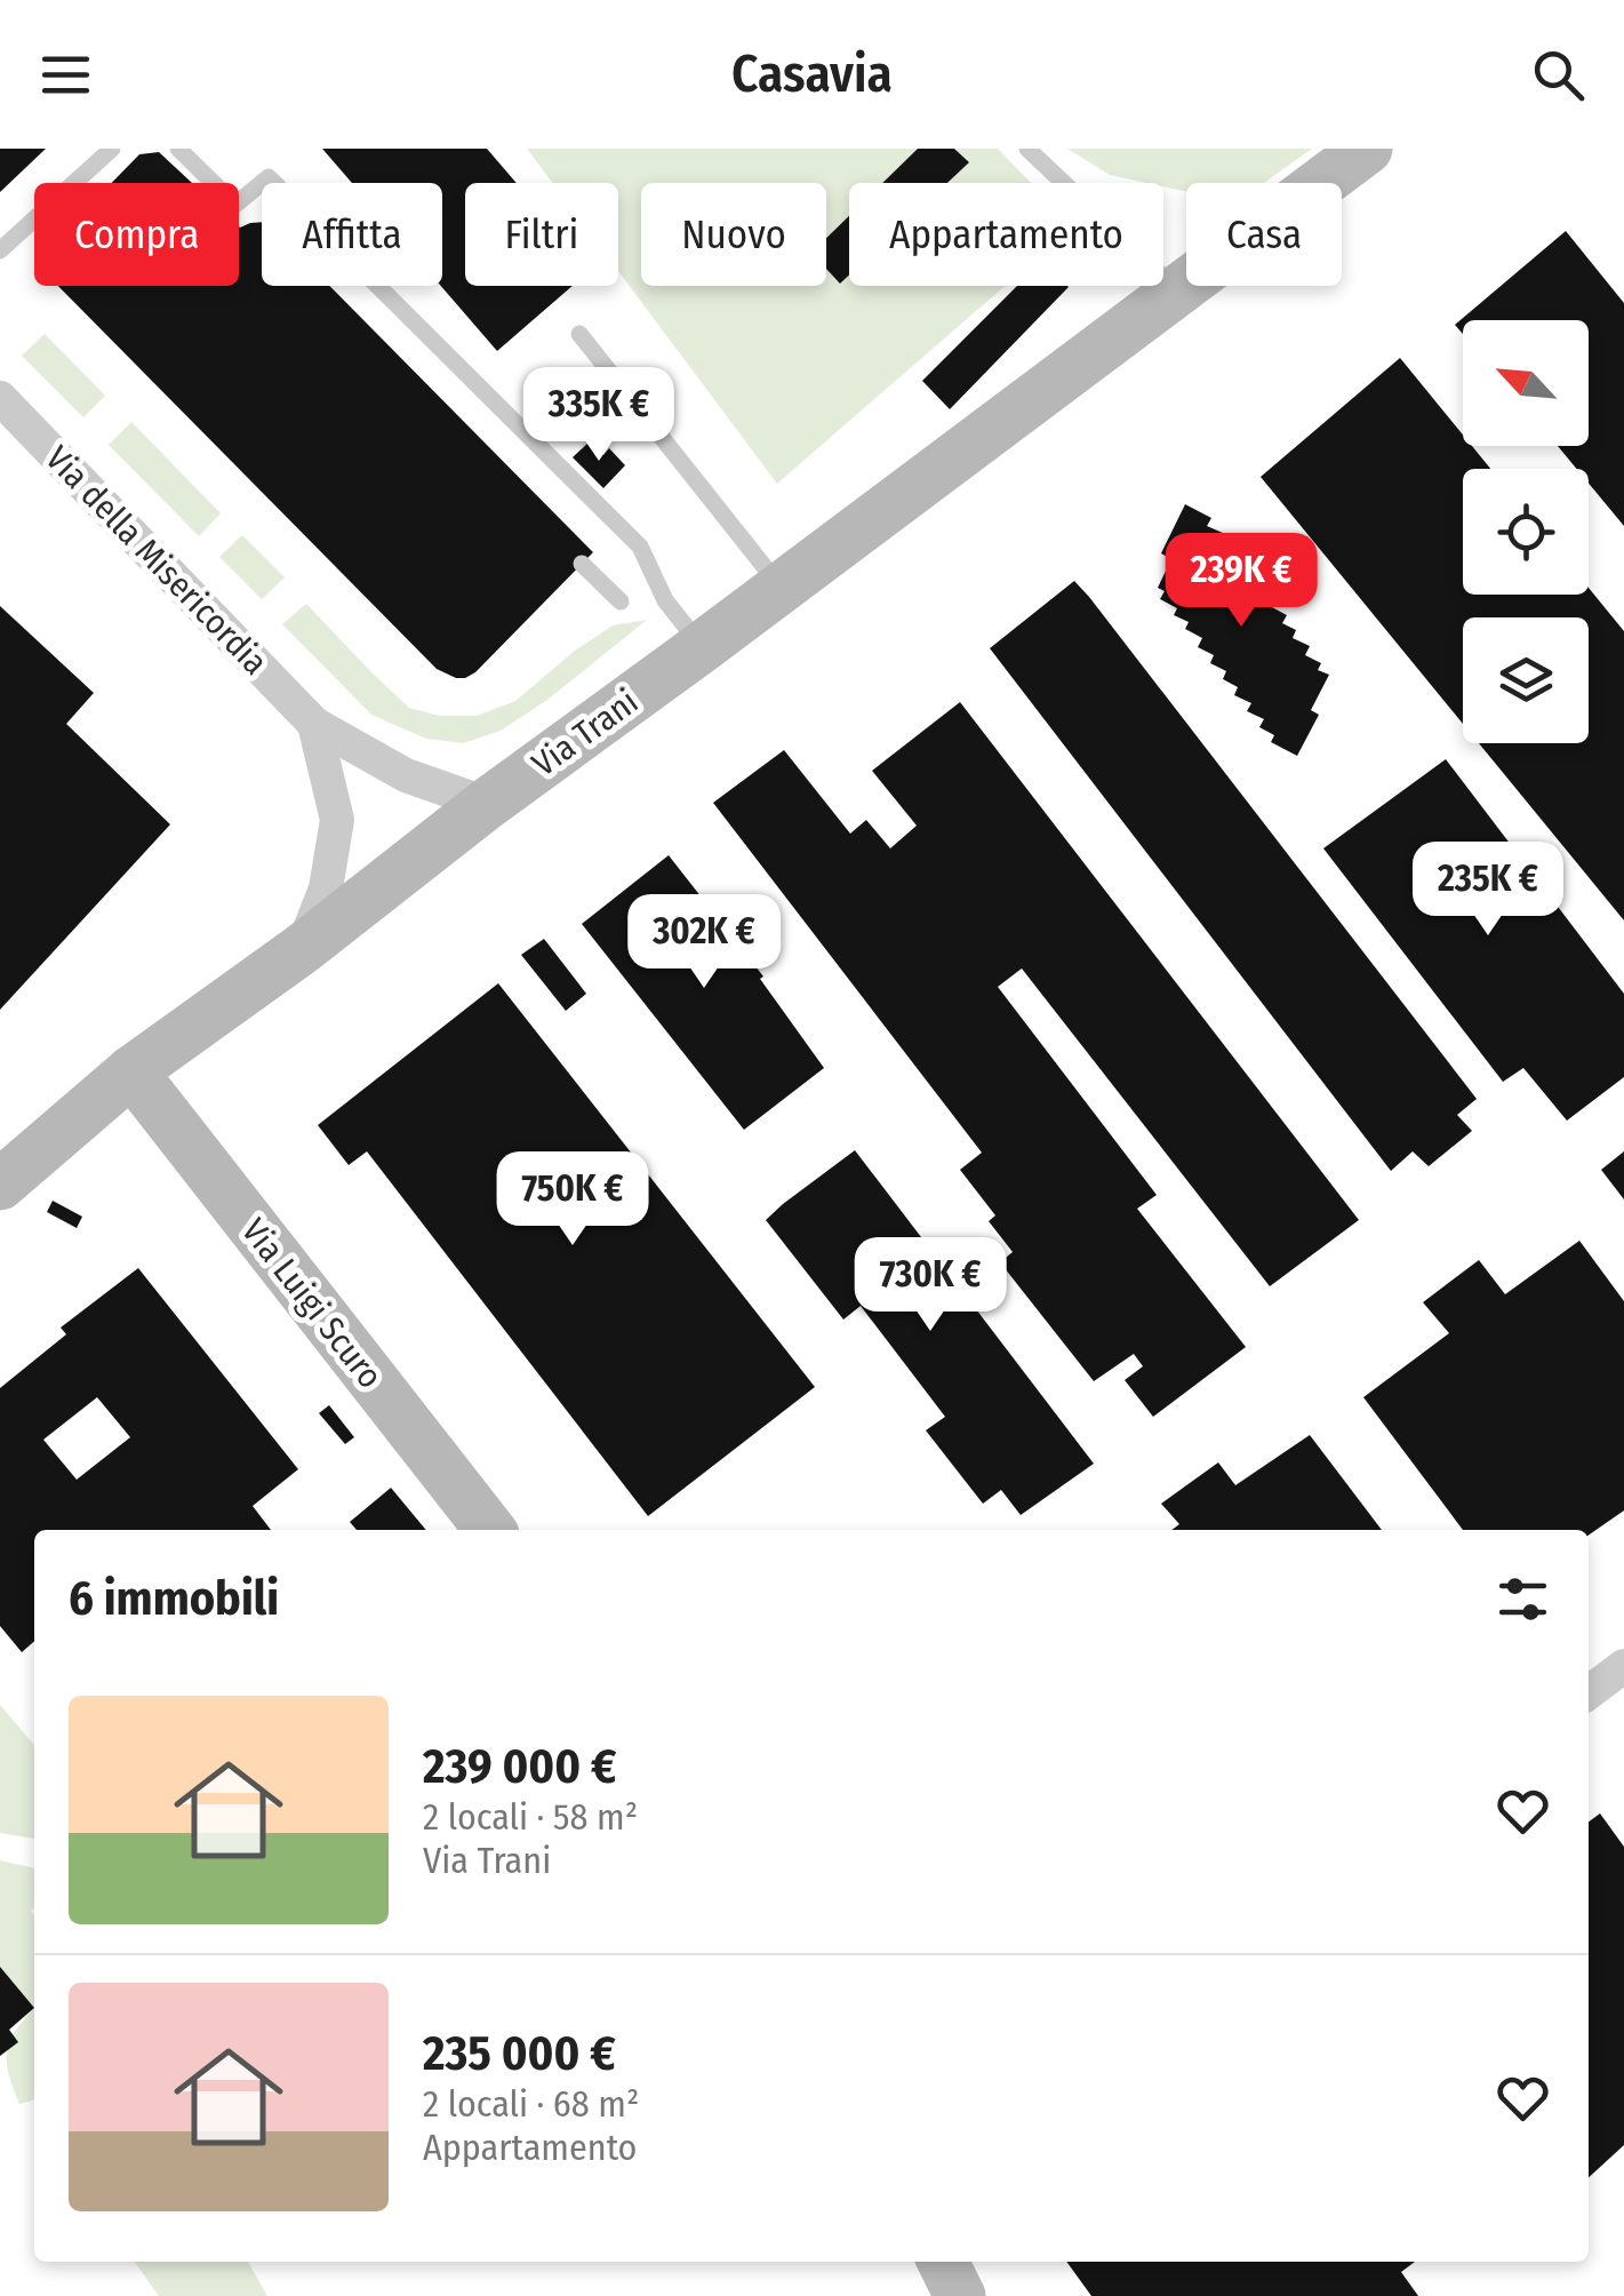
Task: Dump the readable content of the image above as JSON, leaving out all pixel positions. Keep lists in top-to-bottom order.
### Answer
{
  "streets": {
    "main road": ["Via Trani", "Via Luigi Scuro"],
    "street": ["Via della Misericordia"]
  },
  "crossings": [
    ["Via della Misericordia", "Via Trani"],
    ["Via Trani", "Via Luigi Scuro"]
  ],
  "north": "top left",
  "page": {
    "header": "Casavia",
    "chip": [
      "Compra",
      "Affitta",
      "Filtri",
      "Nuovo",
      "Appartamento",
      "Casa"
    ],
    "price": [
      "335K €",
      "239K €",
      "235K €",
      "302K €",
      "750K €",
      "730K €"
    ],
    "heading": "6 immobili",
    "list": [
      {
        "name": "239 000 €",
        "note": "2 locali · 58 m² · Via Trani"
      },
      {
        "name": "235 000 €",
        "note": "2 locali · 68 m² · Appartamento"
      }
    ]
  }
}
